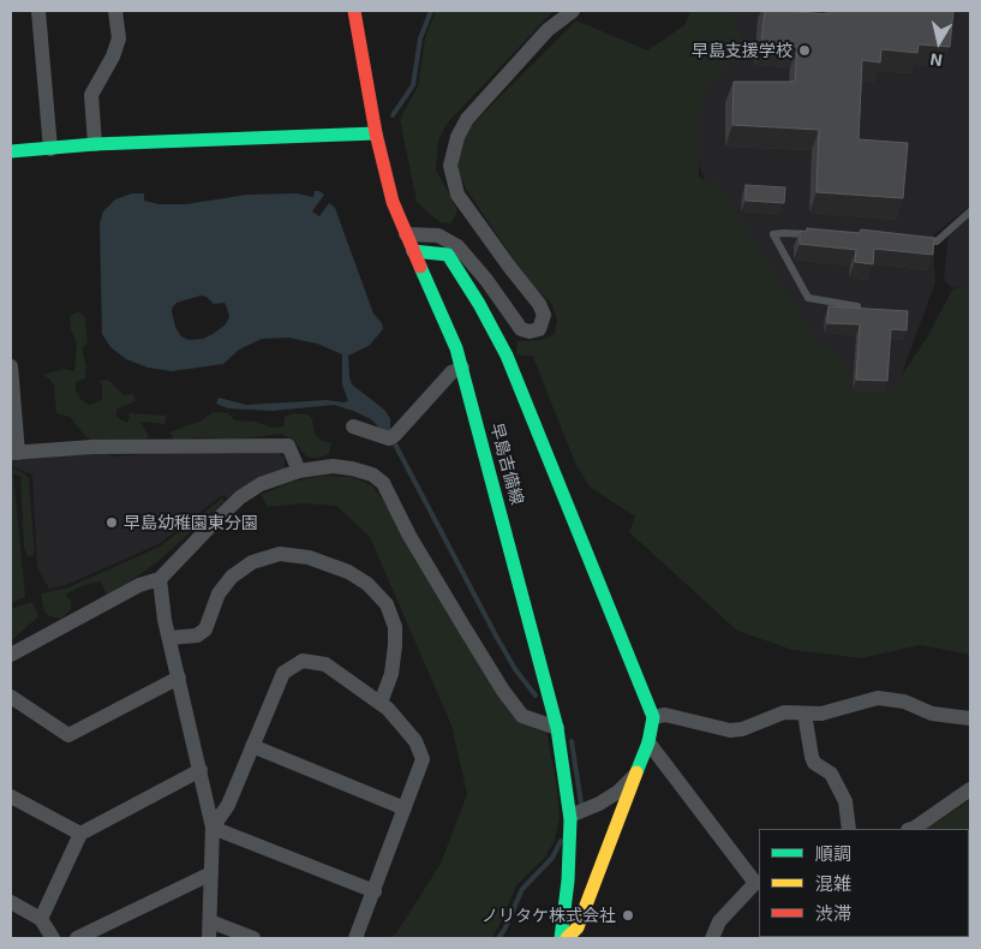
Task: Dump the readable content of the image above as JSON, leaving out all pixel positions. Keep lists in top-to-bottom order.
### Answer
{
  "streets": {
    "street": ["早島吉備線"]
  },
  "places": ["早島支援学校", "早島幼稚園東分園", "ノリタケ株式会社"],
  "legend": ["順調", "混雑", "渋滞"],
  "north": "bottom"
}
